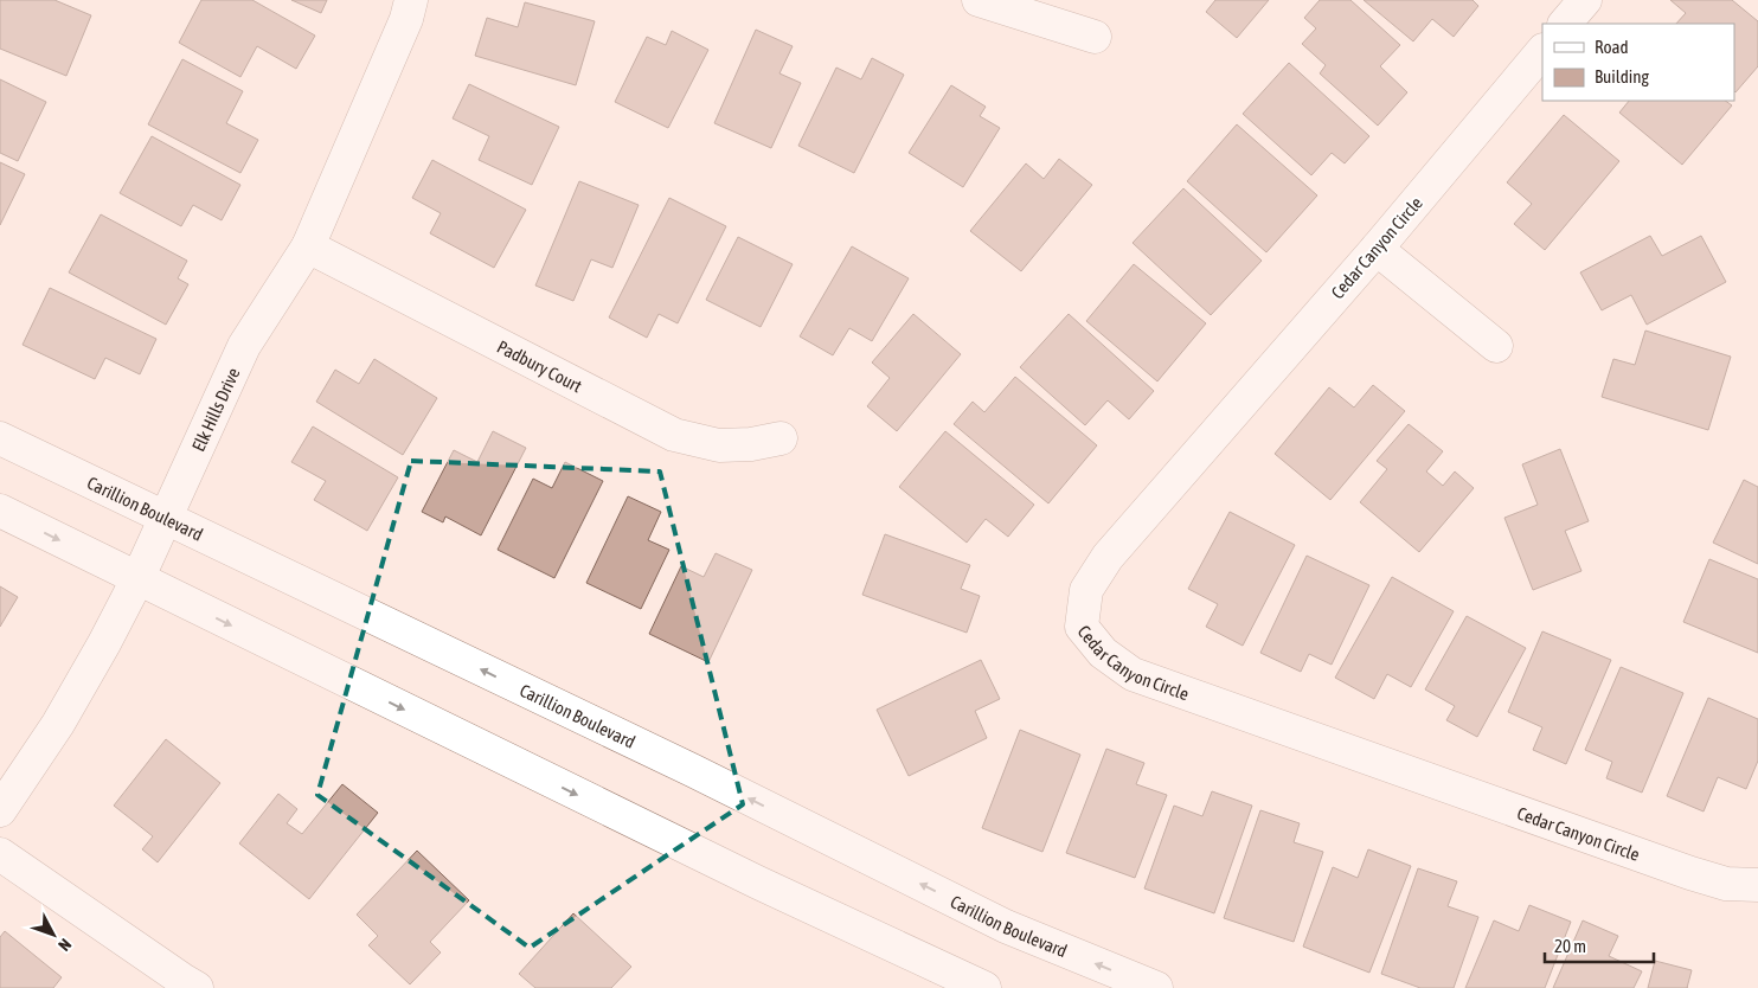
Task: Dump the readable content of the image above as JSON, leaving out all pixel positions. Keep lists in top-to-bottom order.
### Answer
{
  "streets": {
    "street": [
      "Cedar Canyon Circle",
      "Padbury Court",
      "Elk Hills Drive",
      "Carillion Boulevard"
    ]
  },
  "crossings": [
    ["Padbury Court", "Elk Hills Drive"],
    ["Elk Hills Drive", "Carillion Boulevard"]
  ],
  "legend": ["Road", "Building"],
  "scale_bar": "20 m",
  "north": "bottom right"
}
